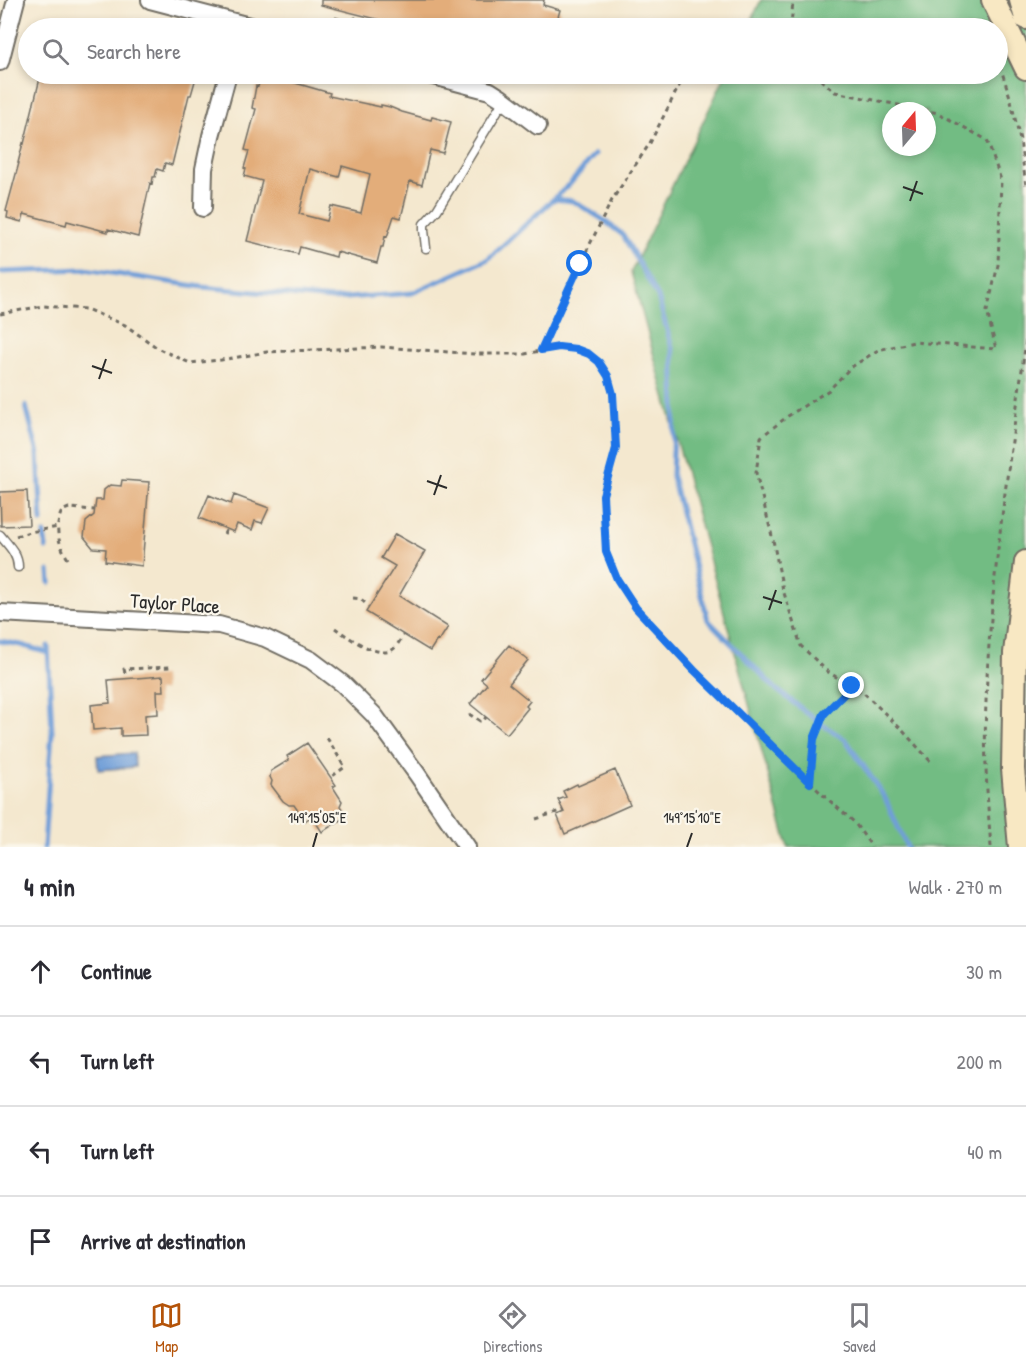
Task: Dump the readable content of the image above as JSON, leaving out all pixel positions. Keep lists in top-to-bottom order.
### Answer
{
  "streets": {
    "street": ["Taylor Place"]
  },
  "north": "top",
  "page": {
    "search": "Search here",
    "heading": ["4 min", "Walk · 270 m"],
    "list": [
      ["Continue", "30 m"],
      ["Turn left", "200 m"],
      ["Turn left", "40 m"],
      "Arrive at destination"
    ],
    "nav": ["Map", "Directions", "Saved"]
  },
  "coordinates": ["149°15'05\"E", "149°15'10\"E"]
}
